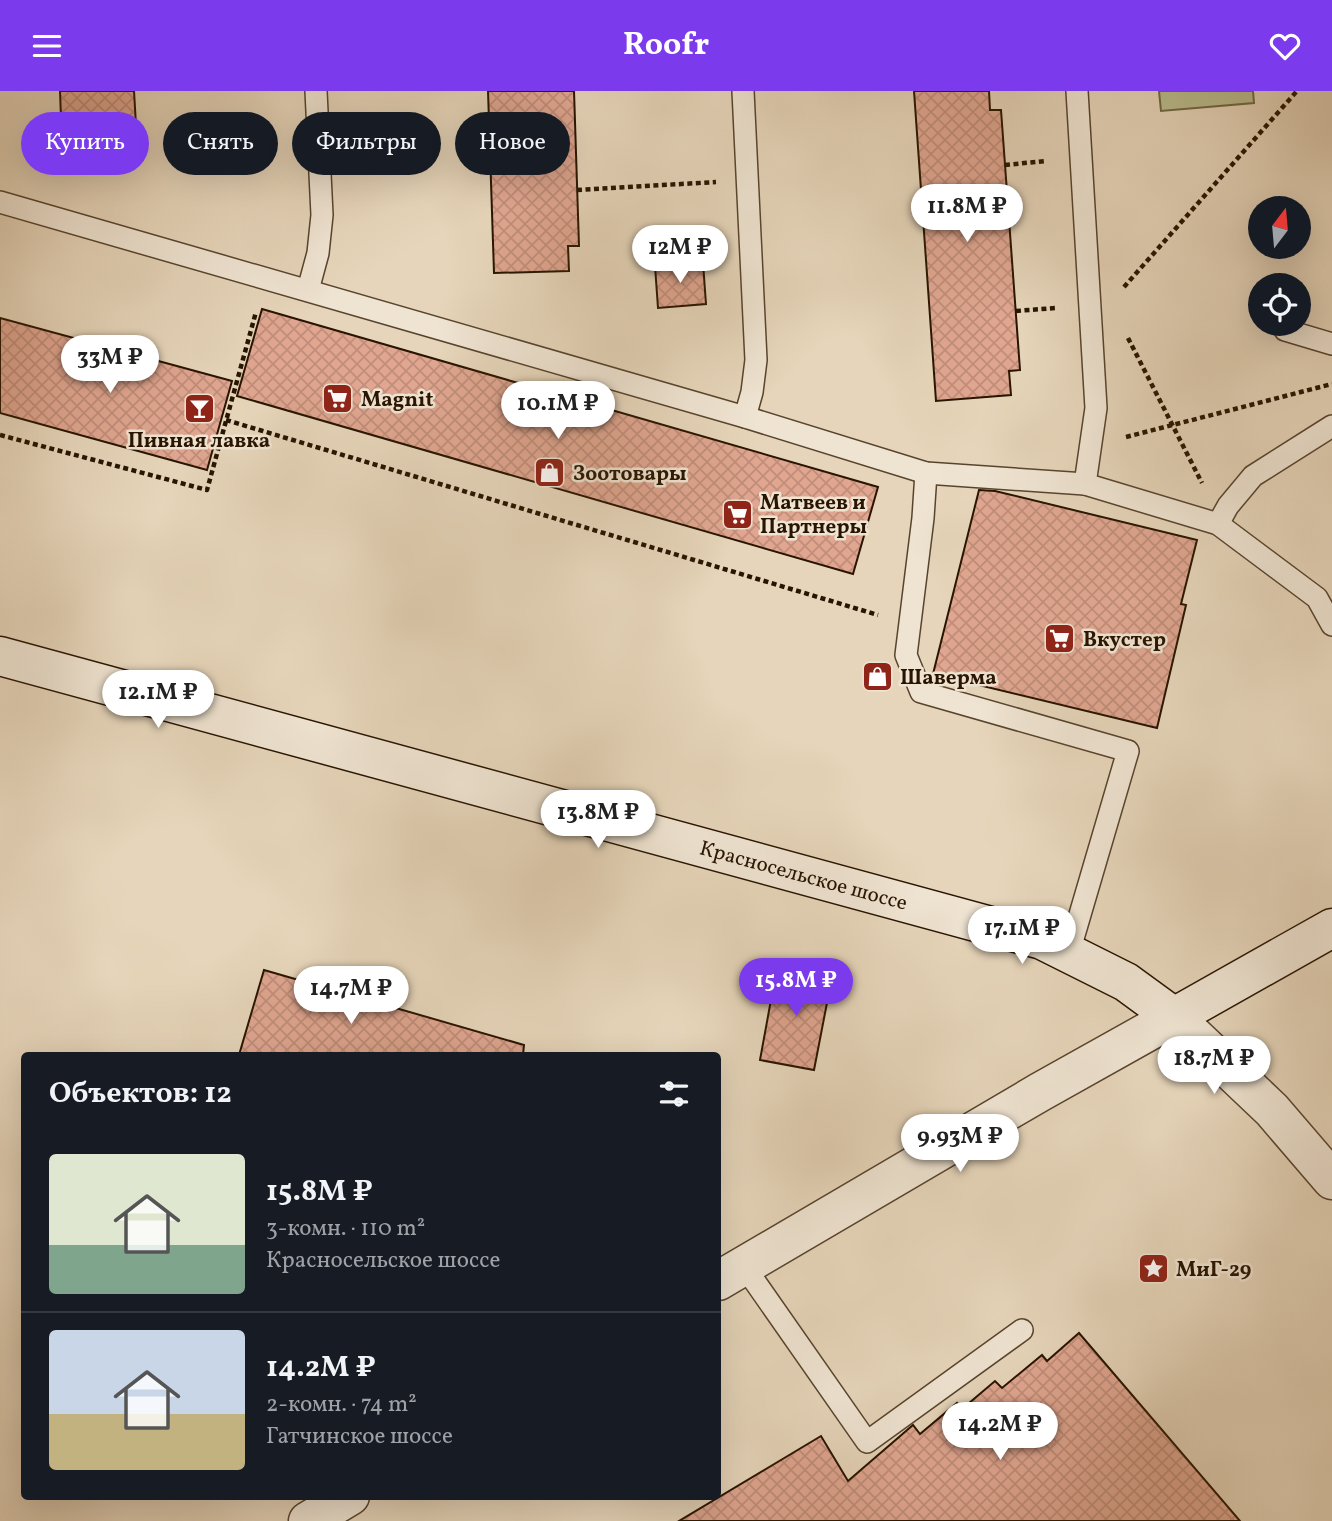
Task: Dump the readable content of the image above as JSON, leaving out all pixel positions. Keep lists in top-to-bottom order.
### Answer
{
  "streets": {
    "main road": ["Красносельское шоссе"]
  },
  "places": {
    "supermarket": ["Magnit", "Матвеев и Партнеры", "Вкустер"],
    "bar": ["Пивная лавка"],
    "shop": ["Зоотовары", "Шаверма"],
    "place": ["МиГ-29"]
  },
  "north": "top",
  "page": {
    "header": "Roofr",
    "chip": [
      "Купить",
      "Снять",
      "Фильтры",
      "Новое"
    ],
    "price": [
      "11.8M ₽",
      "12M ₽",
      "33M ₽",
      "10.1M ₽",
      "12.1M ₽",
      "13.8M ₽",
      "17.1M ₽",
      "15.8M ₽",
      "14.7M ₽",
      "18.7M ₽",
      "9.93M ₽",
      "14.2M ₽"
    ],
    "heading": "Объектов: 12",
    "list": [
      {
        "name": "15.8M ₽",
        "note": "3-комн. · 110 m² · Красносельское шоссе"
      },
      {
        "name": "14.2M ₽",
        "note": "2-комн. · 74 m² · Гатчинское шоссе"
      }
    ]
  }
}
